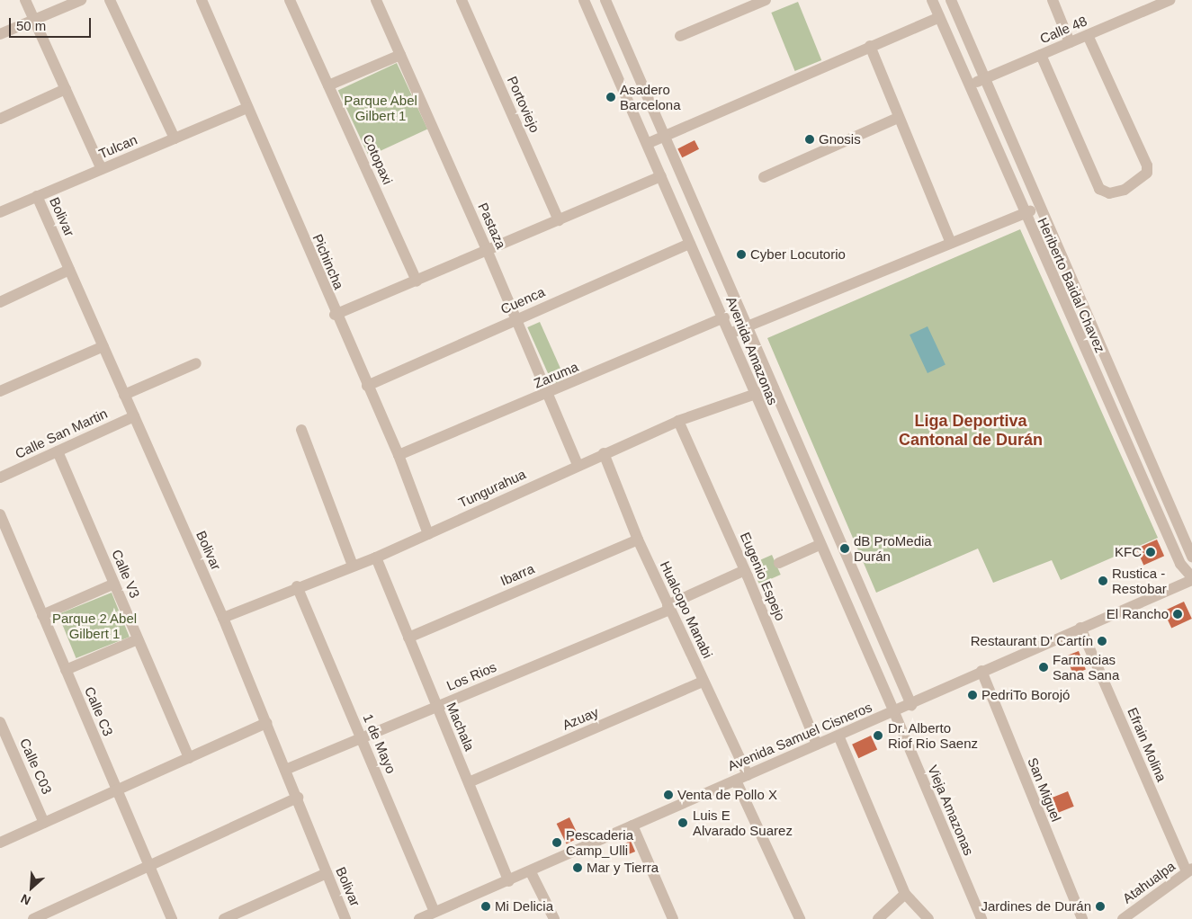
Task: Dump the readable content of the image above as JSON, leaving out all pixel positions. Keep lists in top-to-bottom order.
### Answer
{
  "streets": {
    "street": [
      "Calle 48",
      "Portoviejo",
      "Tulcan",
      "Cotopaxi",
      "Bolivar",
      "Pastaza",
      "Pichincha",
      "Heriberto Baidal Chavez",
      "Cuenca",
      "Avenida Amazonas",
      "Zaruma",
      "Calle San Martin",
      "Tungurahua",
      "Calle V3",
      "Ibarra",
      "Eugenio Espejo",
      "Hualcopo Manabi",
      "Los Rios",
      "Calle C3",
      "Azuay",
      "Machala",
      "Avenida Samuel Cisneros",
      "1 de Mayo",
      "Efrain Molina",
      "Calle C03",
      "San Miguel",
      "Vieja Amazonas",
      "Atahualpa"
    ]
  },
  "crossings": [
    ["Calle 48", "Heriberto Baidal Chavez"],
    ["Tulcan", "Bolivar"],
    ["Tulcan", "Pichincha"],
    ["Bolivar", "Calle San Martin"],
    ["Bolivar", "Tungurahua"],
    ["Bolivar", "Los Rios"],
    ["Pastaza", "Cuenca"],
    ["Pastaza", "Zaruma"],
    ["Pastaza", "Tungurahua"],
    ["Pichincha", "Cuenca"],
    ["Pichincha", "Zaruma"],
    ["Pichincha", "Tungurahua"],
    ["Heriberto Baidal Chavez", "Avenida Samuel Cisneros"],
    ["Cuenca", "Avenida Amazonas"],
    ["Avenida Amazonas", "Zaruma"],
    ["Avenida Amazonas", "Tungurahua"],
    ["Avenida Amazonas", "Avenida Samuel Cisneros"],
    ["Avenida Amazonas", "Vieja Amazonas"],
    ["Calle San Martin", "Calle V3"],
    ["Tungurahua", "Eugenio Espejo"],
    ["Tungurahua", "Hualcopo Manabi"],
    ["Tungurahua", "Machala"],
    ["Tungurahua", "1 de Mayo"],
    ["Ibarra", "Hualcopo Manabi"],
    ["Ibarra", "Machala"],
    ["Eugenio Espejo", "Los Rios"],
    ["Eugenio Espejo", "Avenida Samuel Cisneros"],
    ["Hualcopo Manabi", "Los Rios"],
    ["Hualcopo Manabi", "Azuay"],
    ["Hualcopo Manabi", "Avenida Samuel Cisneros"],
    ["Los Rios", "Machala"],
    ["Los Rios", "1 de Mayo"],
    ["Azuay", "Machala"],
    ["Machala", "Avenida Samuel Cisneros"],
    ["Avenida Samuel Cisneros", "1 de Mayo"],
    ["Avenida Samuel Cisneros", "Efrain Molina"],
    ["Avenida Samuel Cisneros", "San Miguel"],
    ["Avenida Samuel Cisneros", "Vieja Amazonas"],
    ["Efrain Molina", "Atahualpa"]
  ],
  "districts": ["Liga Deportiva Cantonal de Durán"],
  "parks": ["Parque Abel Gilbert 1", "Parque 2 Abel Gilbert 1"],
  "places": [
    "Asadero Barcelona",
    "Gnosis",
    "Cyber Locutorio",
    "dB ProMedia Durán",
    "KFC",
    "Rustica - Restobar",
    "El Rancho",
    "Restaurant D' Cartín",
    "Farmacias Sana Sana",
    "PedriTo Borojó",
    "Dr. Alberto Riof Rio Saenz",
    "Venta de Pollo X",
    "Luis E Alvarado Suarez",
    "Pescaderia Camp_Ulli",
    "Mar y Tierra",
    "Mi Delicia",
    "Jardines de Durán"
  ],
  "scale_bar": "50 m",
  "north": "bottom left"
}
